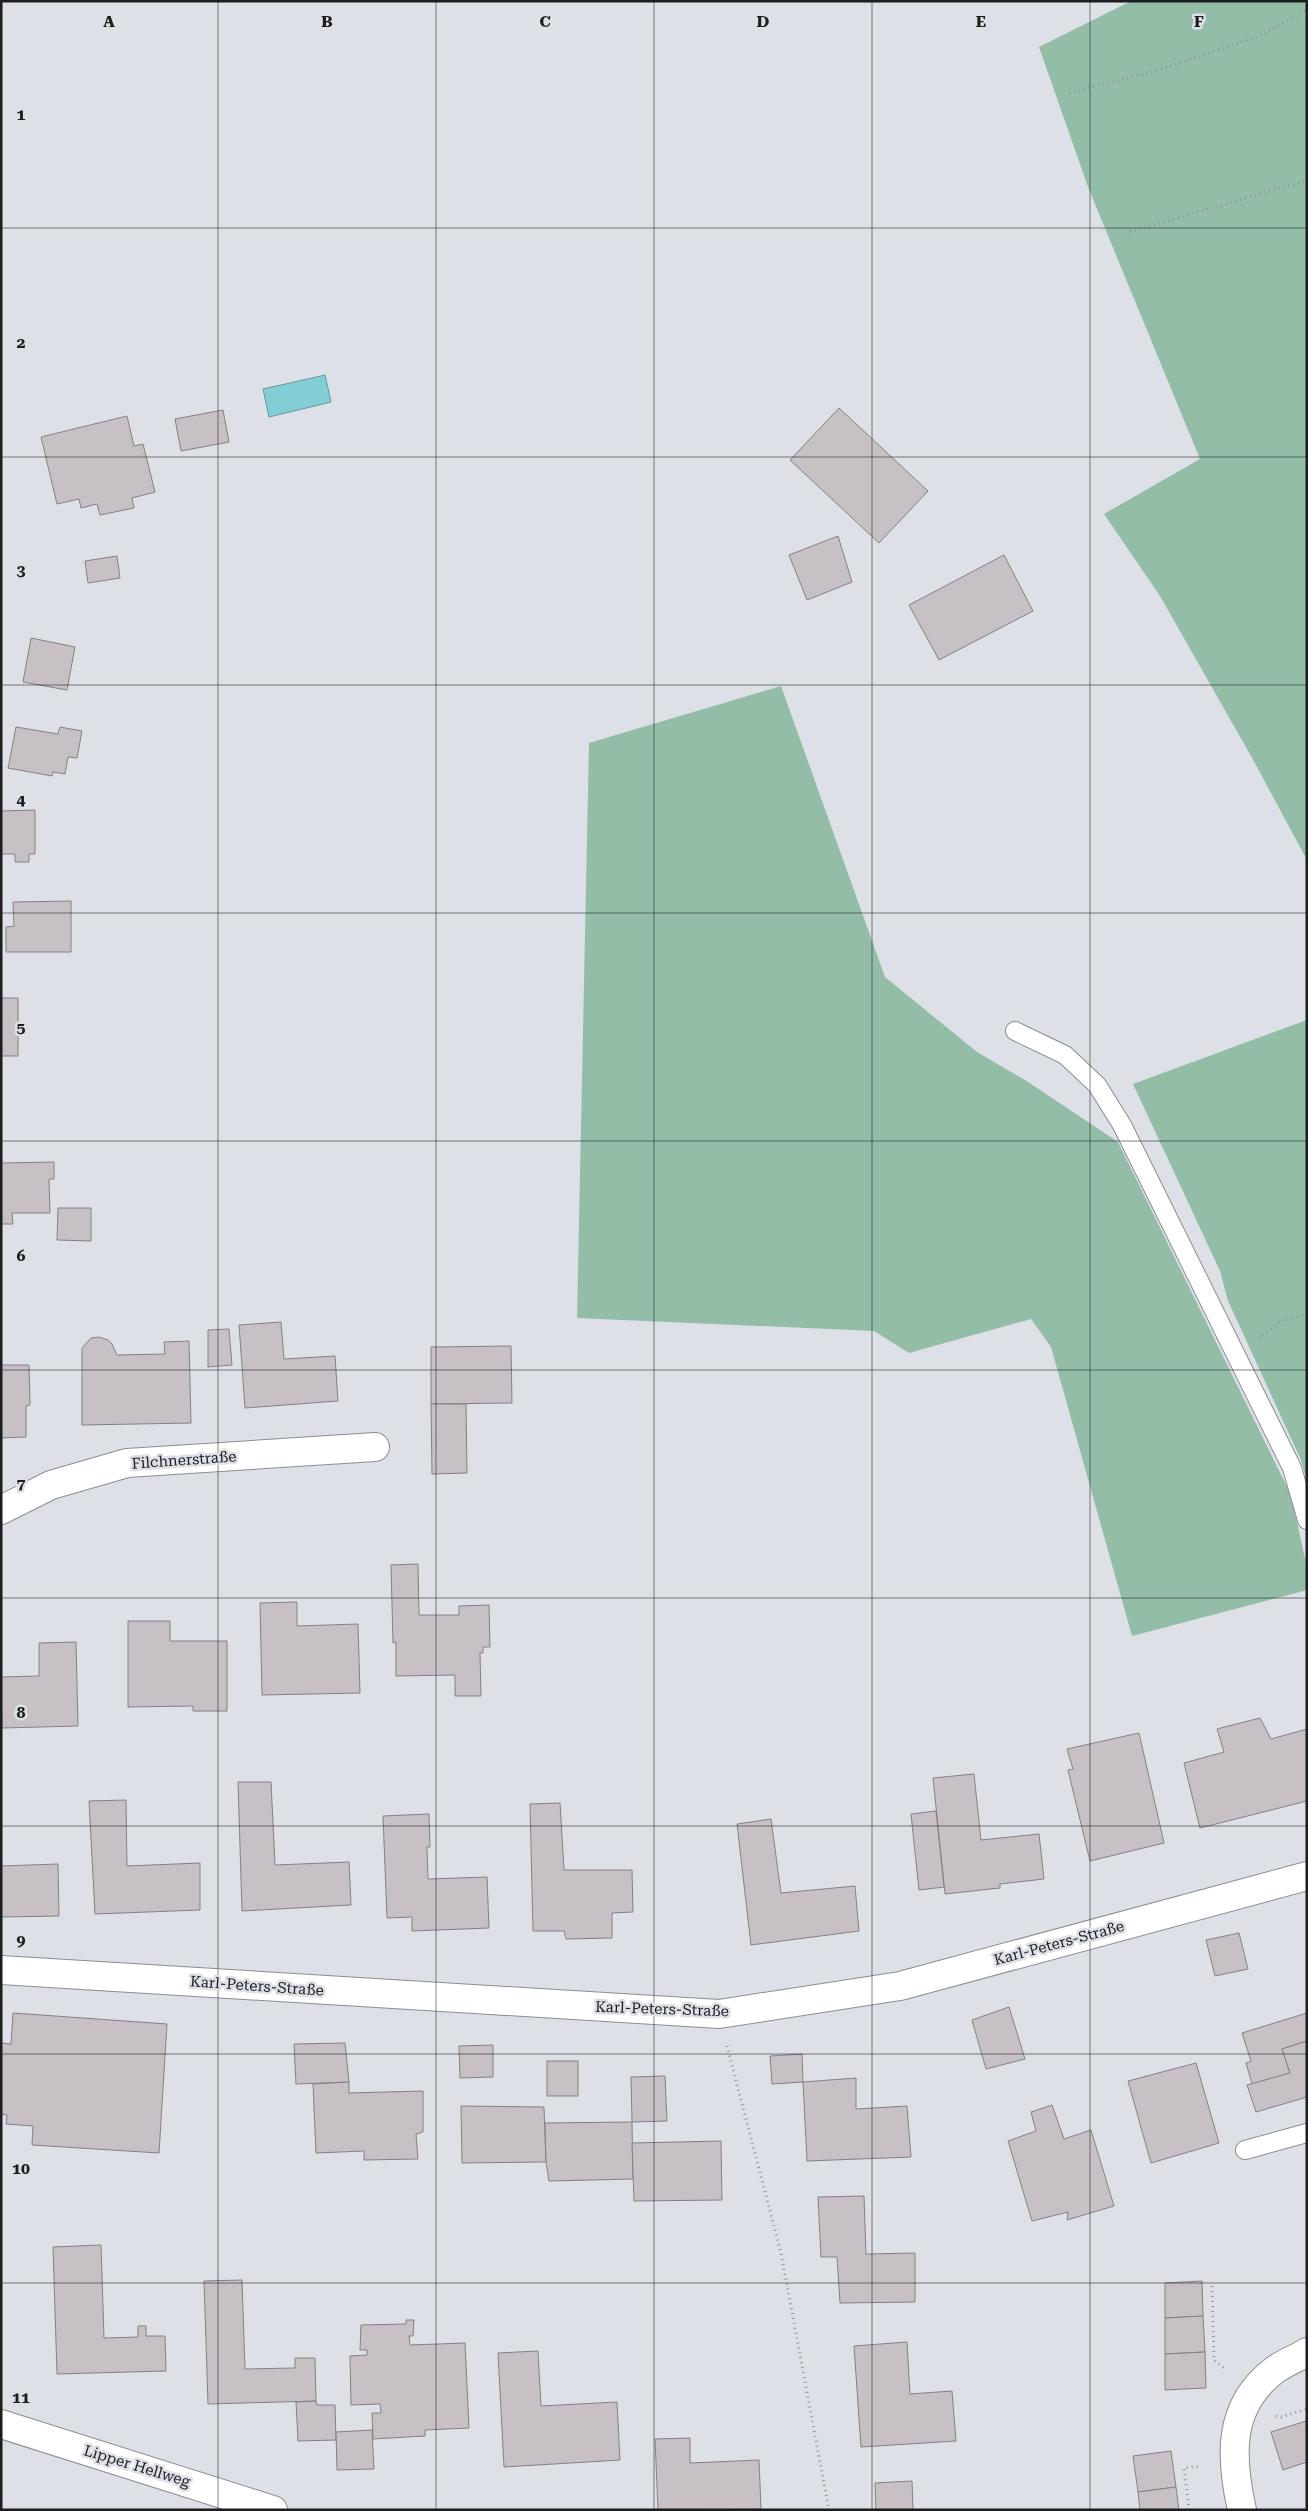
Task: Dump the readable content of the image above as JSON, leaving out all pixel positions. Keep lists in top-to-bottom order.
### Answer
{
  "streets": {
    "street": ["Filchnerstraße", "Karl-Peters-Straße", "Lipper Hellweg"]
  },
  "grid": {
    "columns": [
      "A",
      "B",
      "C",
      "D",
      "E",
      "F"
    ],
    "rows": [
      "1",
      "2",
      "3",
      "4",
      "5",
      "6",
      "7",
      "8",
      "9",
      "10",
      "11"
    ]
  }
}
